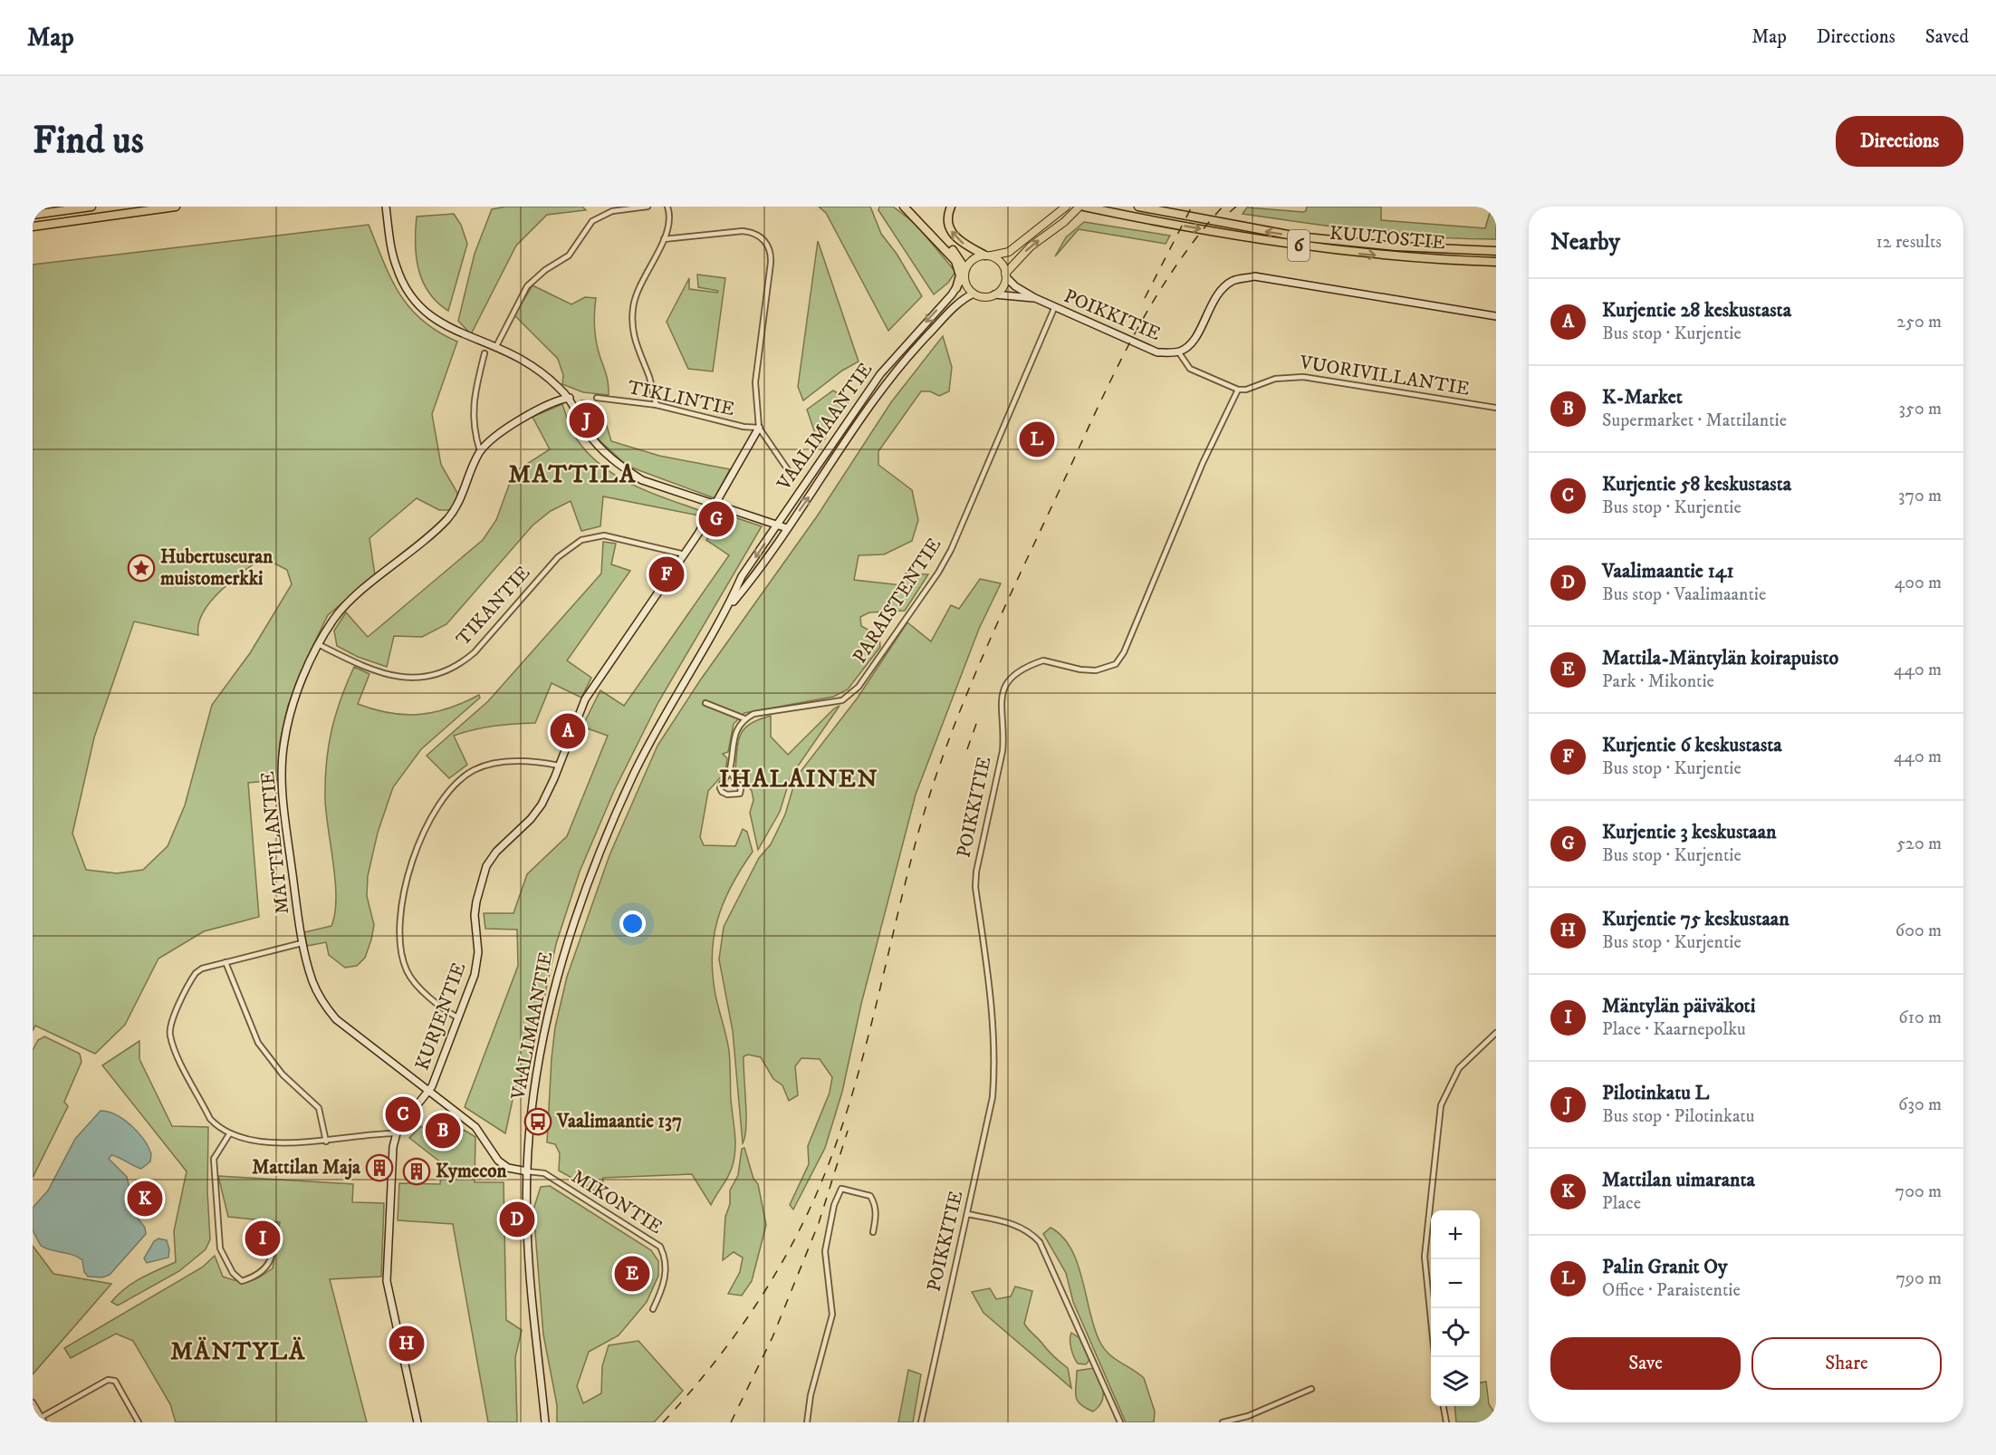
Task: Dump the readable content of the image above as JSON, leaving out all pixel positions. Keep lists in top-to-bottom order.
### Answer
{
  "streets": {
    "highway": ["KUUTOSTIE", "6"],
    "street": [
      "POIKKITIE",
      "VUORIVILLANTIE",
      "TIKLINTIE",
      "VAALIMAANTIE",
      "PARAISTENTIE",
      "TIKANTIE",
      "MATTILANTIE",
      "KURJENTIE",
      "MIKONTIE"
    ]
  },
  "crossings": [
    ["POIKKITIE", "VUORIVILLANTIE"],
    ["POIKKITIE", "VAALIMAANTIE"],
    ["POIKKITIE", "PARAISTENTIE"],
    ["TIKLINTIE", "KURJENTIE"],
    ["VAALIMAANTIE", "MATTILANTIE"],
    ["VAALIMAANTIE", "MIKONTIE"],
    ["TIKANTIE", "MATTILANTIE"],
    ["TIKANTIE", "KURJENTIE"],
    ["MATTILANTIE", "KURJENTIE"],
    ["MATTILANTIE", "MIKONTIE"]
  ],
  "districts": ["MATTILA", "IHALAINEN", "MÄNTYLÄ"],
  "places": {
    "place": ["Hubertuseuran muistomerkki"],
    "bus stop": ["Vaalimaantie 137"],
    "building": ["Mattilan Maja", "Kymecon"]
  },
  "page": {
    "header": "Map",
    "nav": ["Map", "Directions", "Saved"],
    "buttons": [
      "Directions",
      ["Save", "Share"]
    ],
    "title": "Find us",
    "heading": ["Nearby", "12 results"],
    "list": [
      {
        "mark": "A",
        "name": "Kurjentie 28 keskustasta",
        "note": "Bus stop · Kurjentie",
        "value": "250 m"
      },
      {
        "mark": "B",
        "name": "K-Market",
        "note": "Supermarket · Mattilantie",
        "value": "350 m"
      },
      {
        "mark": "C",
        "name": "Kurjentie 58 keskustasta",
        "note": "Bus stop · Kurjentie",
        "value": "370 m"
      },
      {
        "mark": "D",
        "name": "Vaalimaantie 141",
        "note": "Bus stop · Vaalimaantie",
        "value": "400 m"
      },
      {
        "mark": "E",
        "name": "Mattila-Mäntylän koirapuisto",
        "note": "Park · Mikontie",
        "value": "440 m"
      },
      {
        "mark": "F",
        "name": "Kurjentie 6 keskustasta",
        "note": "Bus stop · Kurjentie",
        "value": "440 m"
      },
      {
        "mark": "G",
        "name": "Kurjentie 3 keskustaan",
        "note": "Bus stop · Kurjentie",
        "value": "520 m"
      },
      {
        "mark": "H",
        "name": "Kurjentie 75 keskustaan",
        "note": "Bus stop · Kurjentie",
        "value": "600 m"
      },
      {
        "mark": "I",
        "name": "Mäntylän päiväkoti",
        "note": "Place · Kaarnepolku",
        "value": "610 m"
      },
      {
        "mark": "J",
        "name": "Pilotinkatu L",
        "note": "Bus stop · Pilotinkatu",
        "value": "630 m"
      },
      {
        "mark": "K",
        "name": "Mattilan uimaranta",
        "note": "Place",
        "value": "700 m"
      },
      {
        "mark": "L",
        "name": "Palin Granit Oy",
        "note": "Office · Paraistentie",
        "value": "790 m"
      }
    ],
    "pins": [
      "J",
      "L",
      "G",
      "F",
      "A",
      "C",
      "B",
      "K",
      "D",
      "I",
      "E",
      "H"
    ],
    "map_buttons": ["+", "−"]
  }
}
